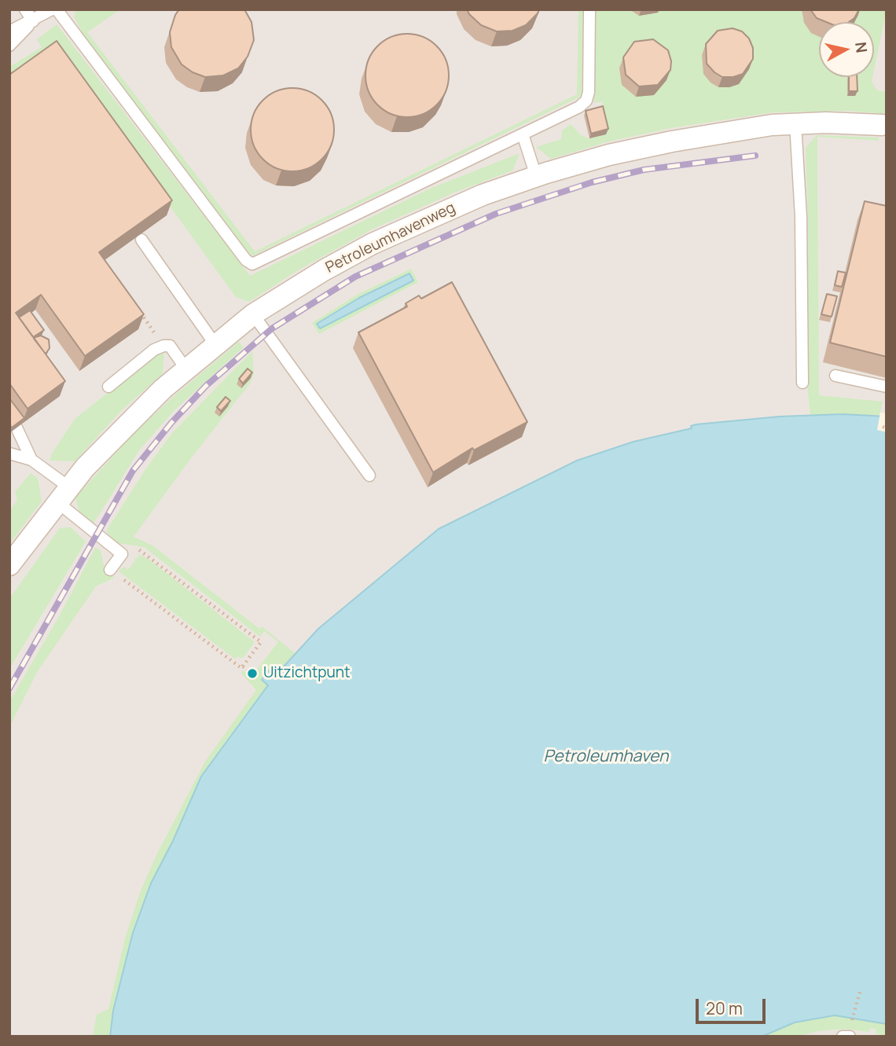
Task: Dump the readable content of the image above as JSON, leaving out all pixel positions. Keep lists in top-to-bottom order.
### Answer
{
  "streets": {
    "street": ["Petroleumhavenweg"]
  },
  "water": ["Petroleumhaven"],
  "places": ["Uitzichtpunt"],
  "scale_bar": "20 m",
  "north": "right"
}
